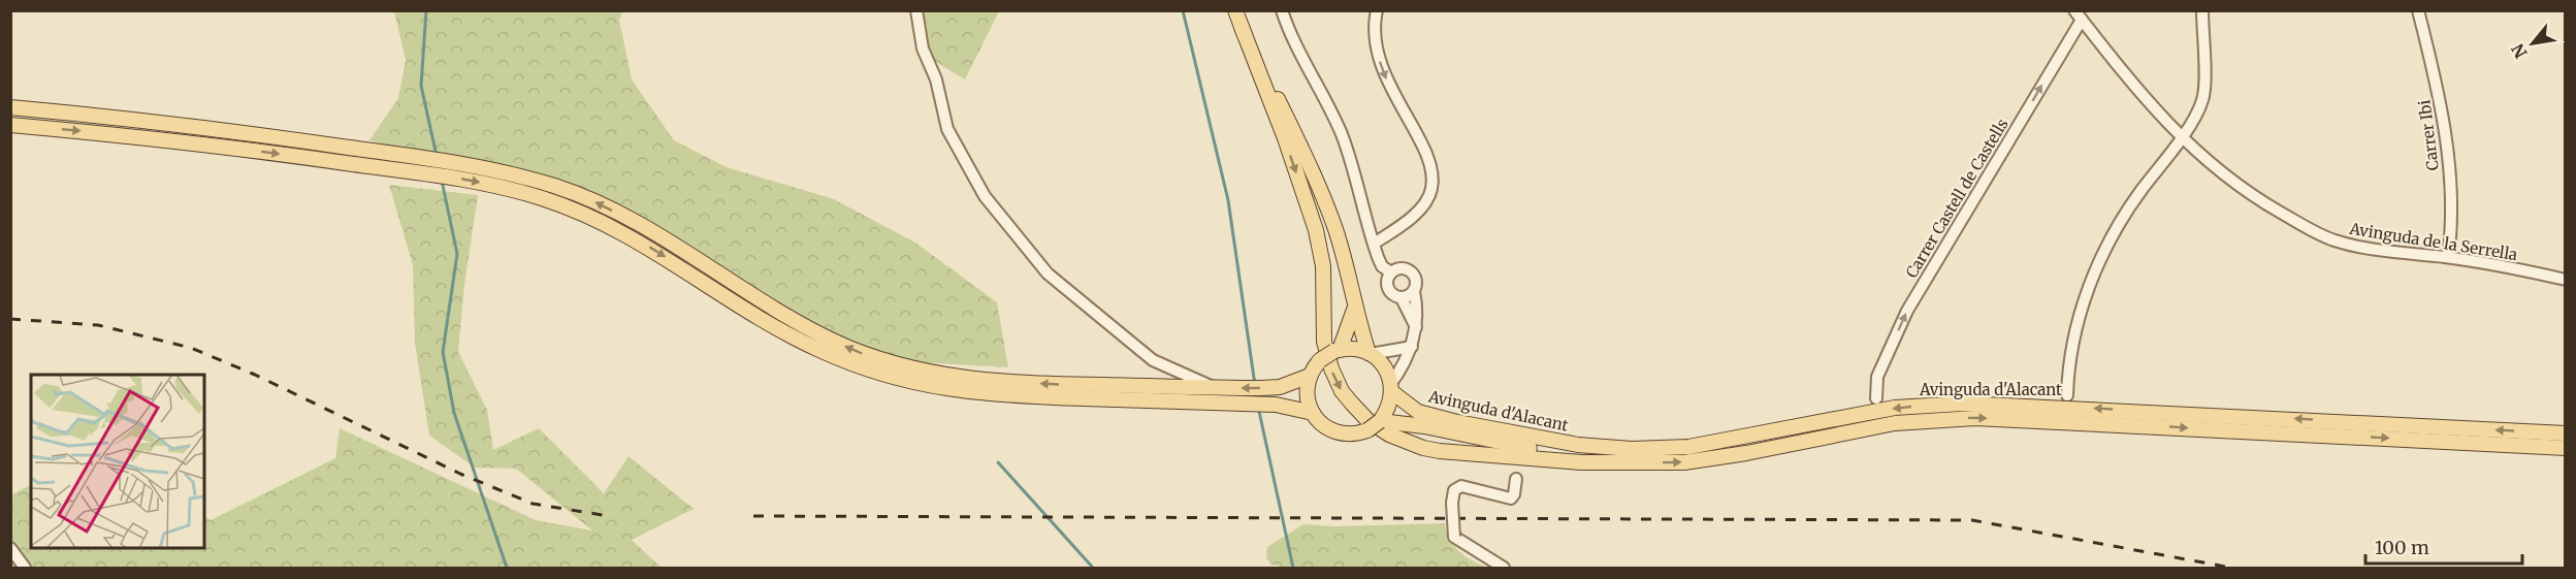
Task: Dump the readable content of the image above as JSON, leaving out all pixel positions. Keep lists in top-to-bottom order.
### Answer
{
  "streets": {
    "main road": ["Avinguda d'Alacant"],
    "street": ["Carrer Ibi", "Carrer Castell de Castells", "Avinguda de la Serrella"]
  },
  "crossings": [
    ["Carrer Ibi", "Avinguda de la Serrella"],
    ["Carrer Castell de Castells", "Avinguda de la Serrella"]
  ],
  "one_way": ["Carrer Castell de Castells"],
  "scale_bar": "100 m",
  "north": "bottom left"
}
